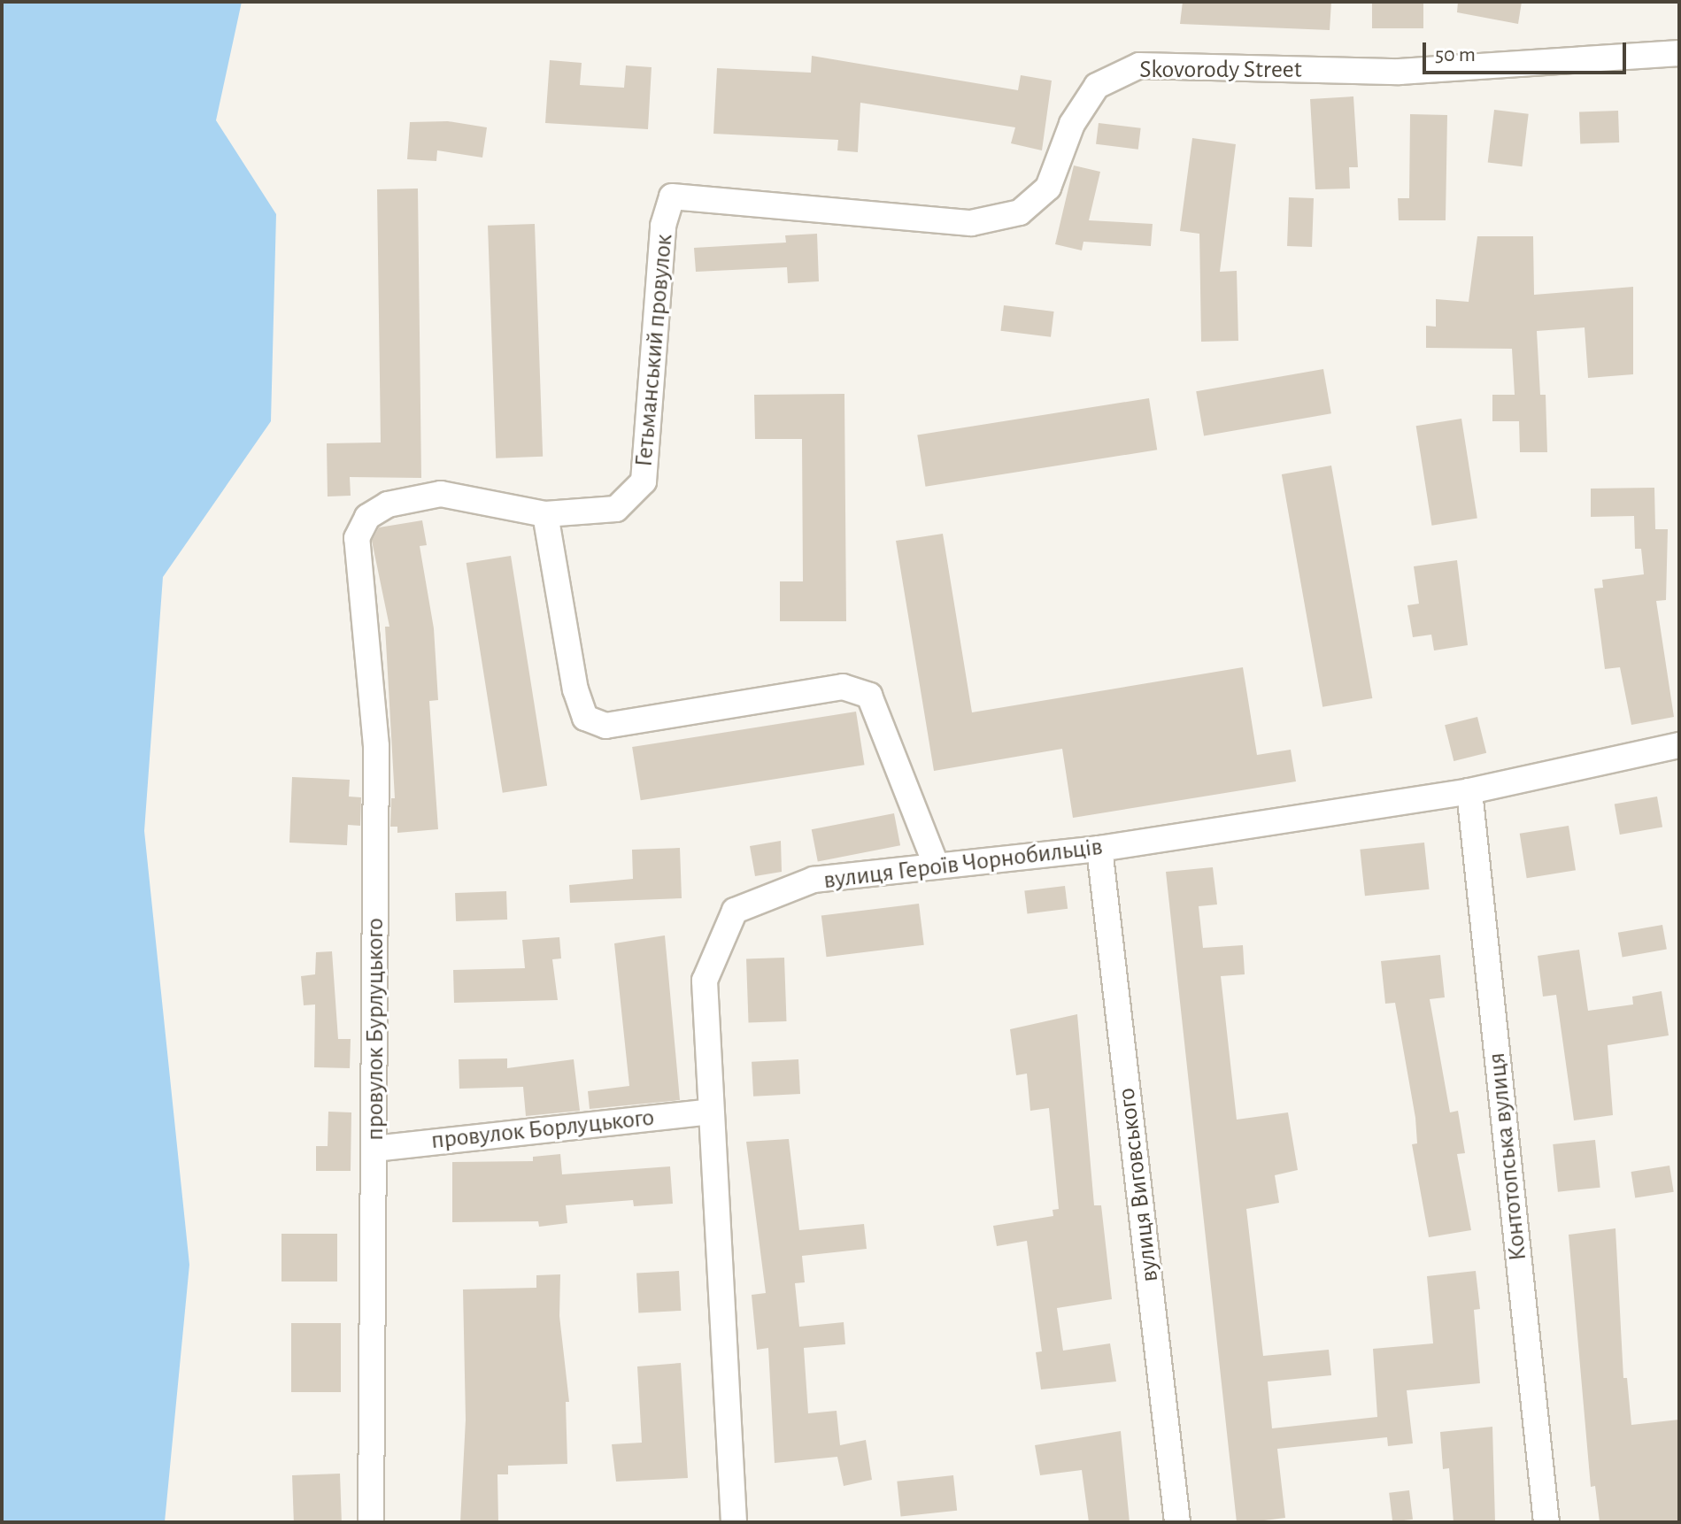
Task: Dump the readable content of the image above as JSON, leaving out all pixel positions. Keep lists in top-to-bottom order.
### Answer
{
  "streets": {
    "street": [
      "Skovorody Street",
      "Гетьманський провулок",
      "вулиця Героїв Чорнобильців",
      "провулок Бурлуцького",
      "провулок Борлуцького",
      "Контотопська вулиця",
      "вулиця Виговського"
    ]
  },
  "crossings": [
    ["Skovorody Street", "Гетьманський провулок"],
    ["Гетьманський провулок", "провулок Бурлуцького"],
    ["вулиця Героїв Чорнобильців", "провулок Борлуцького"],
    ["вулиця Героїв Чорнобильців", "Контотопська вулиця"],
    ["вулиця Героїв Чорнобильців", "вулиця Виговського"],
    ["провулок Бурлуцького", "провулок Борлуцького"]
  ],
  "scale_bar": "50 m"
}
